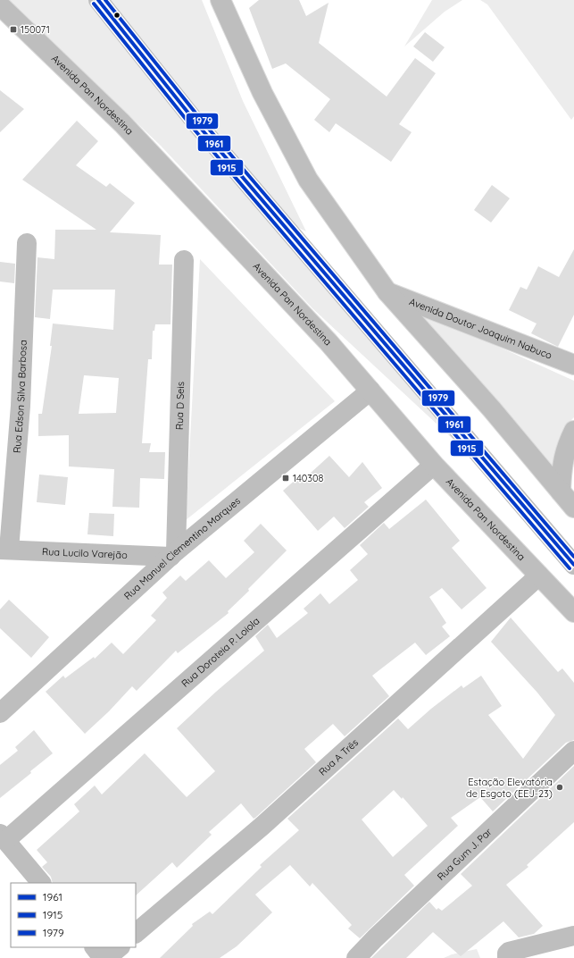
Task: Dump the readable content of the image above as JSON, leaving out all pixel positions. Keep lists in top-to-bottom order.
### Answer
{
  "streets": {
    "main road": [
      "Avenida Pan Nordestina",
      "Avenida Doutor Joaquim Nabuco",
      "Rua Edson Silva Barbosa",
      "Rua D Seis",
      "Rua Manuel Clementino Marques",
      "Rua Lucilo Varejão",
      "Rua Doroteia P. Loiola",
      "Rua A Três",
      "Rua Gum J. Par"
    ]
  },
  "crossings": [
    ["Avenida Pan Nordestina", "Rua Manuel Clementino Marques"],
    ["Avenida Pan Nordestina", "Rua Doroteia P. Loiola"],
    ["Avenida Pan Nordestina", "Rua A Três"],
    ["Rua Edson Silva Barbosa", "Rua Lucilo Varejão"],
    ["Rua D Seis", "Rua Manuel Clementino Marques"],
    ["Rua D Seis", "Rua Lucilo Varejão"],
    ["Rua Manuel Clementino Marques", "Rua Lucilo Varejão"]
  ],
  "places": {
    "transit": ["150071", "140308"],
    "other": ["Estação Elevatória de Esgoto (EEJ-23)"]
  },
  "lines": ["transit line 1961", "transit line 1979", "transit line 1915"],
  "legend": ["1961", "1915", "1979"]
}
